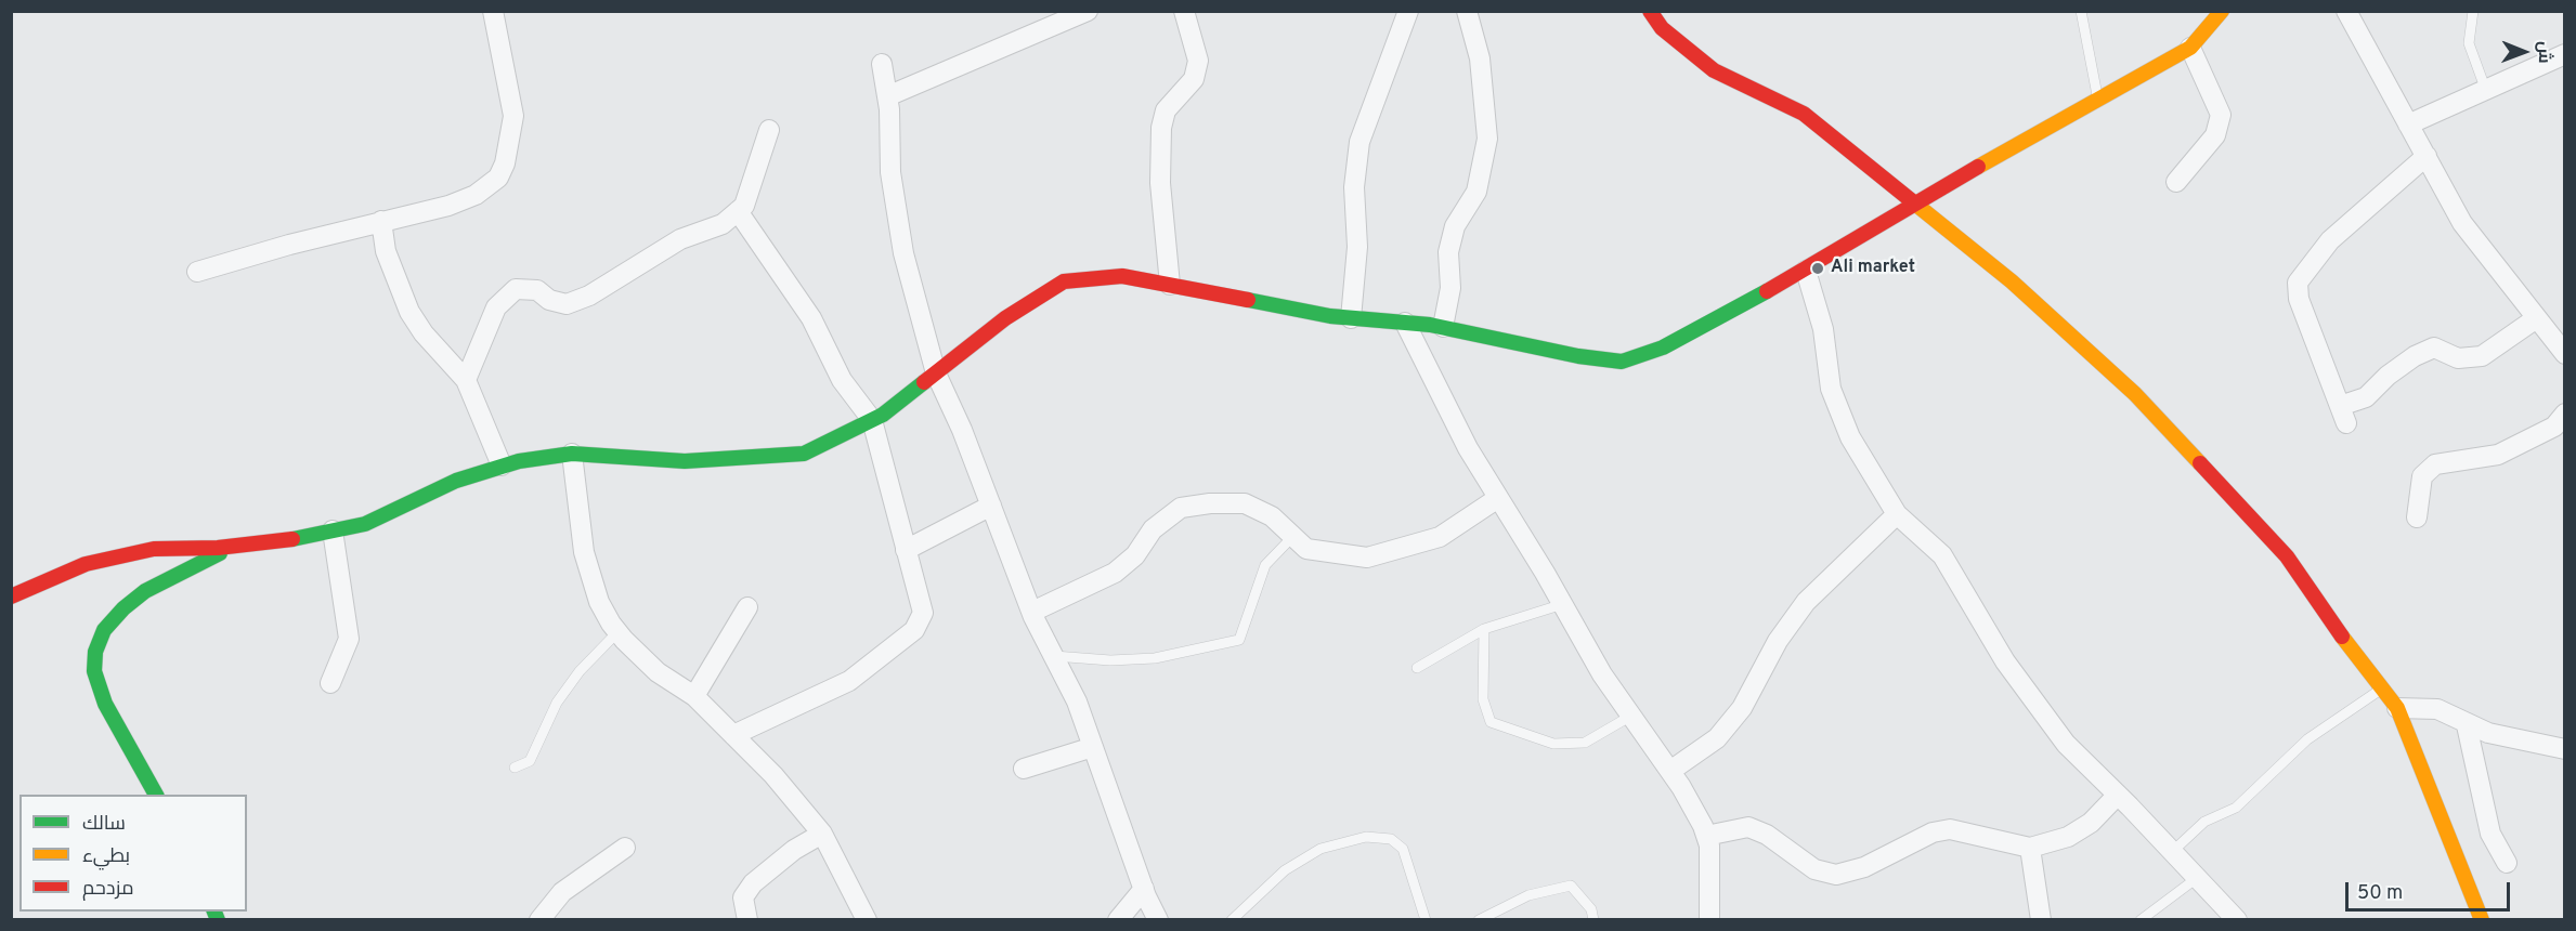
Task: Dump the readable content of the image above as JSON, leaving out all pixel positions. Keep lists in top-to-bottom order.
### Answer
{
  "places": ["Ali market"],
  "legend": ["سالك", "بطيء", "مزدحم"],
  "scale_bar": "50 m",
  "north": "right"
}
